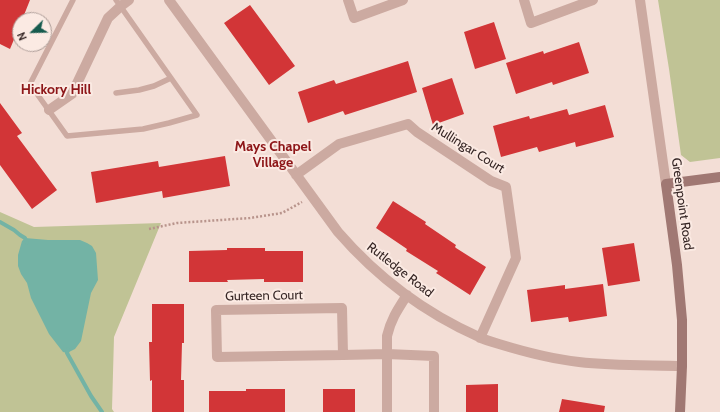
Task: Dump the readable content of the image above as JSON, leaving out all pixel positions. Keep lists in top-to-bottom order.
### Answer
{
  "streets": {
    "street": [
      "Mullingar Court",
      "Greenpoint Road",
      "Rutledge Road",
      "Gurteen Court"
    ]
  },
  "crossings": [
    ["Mullingar Court", "Rutledge Road"],
    ["Greenpoint Road", "Rutledge Road"]
  ],
  "districts": ["Hickory Hill", "Mays Chapel Village"],
  "north": "bottom left"
}
